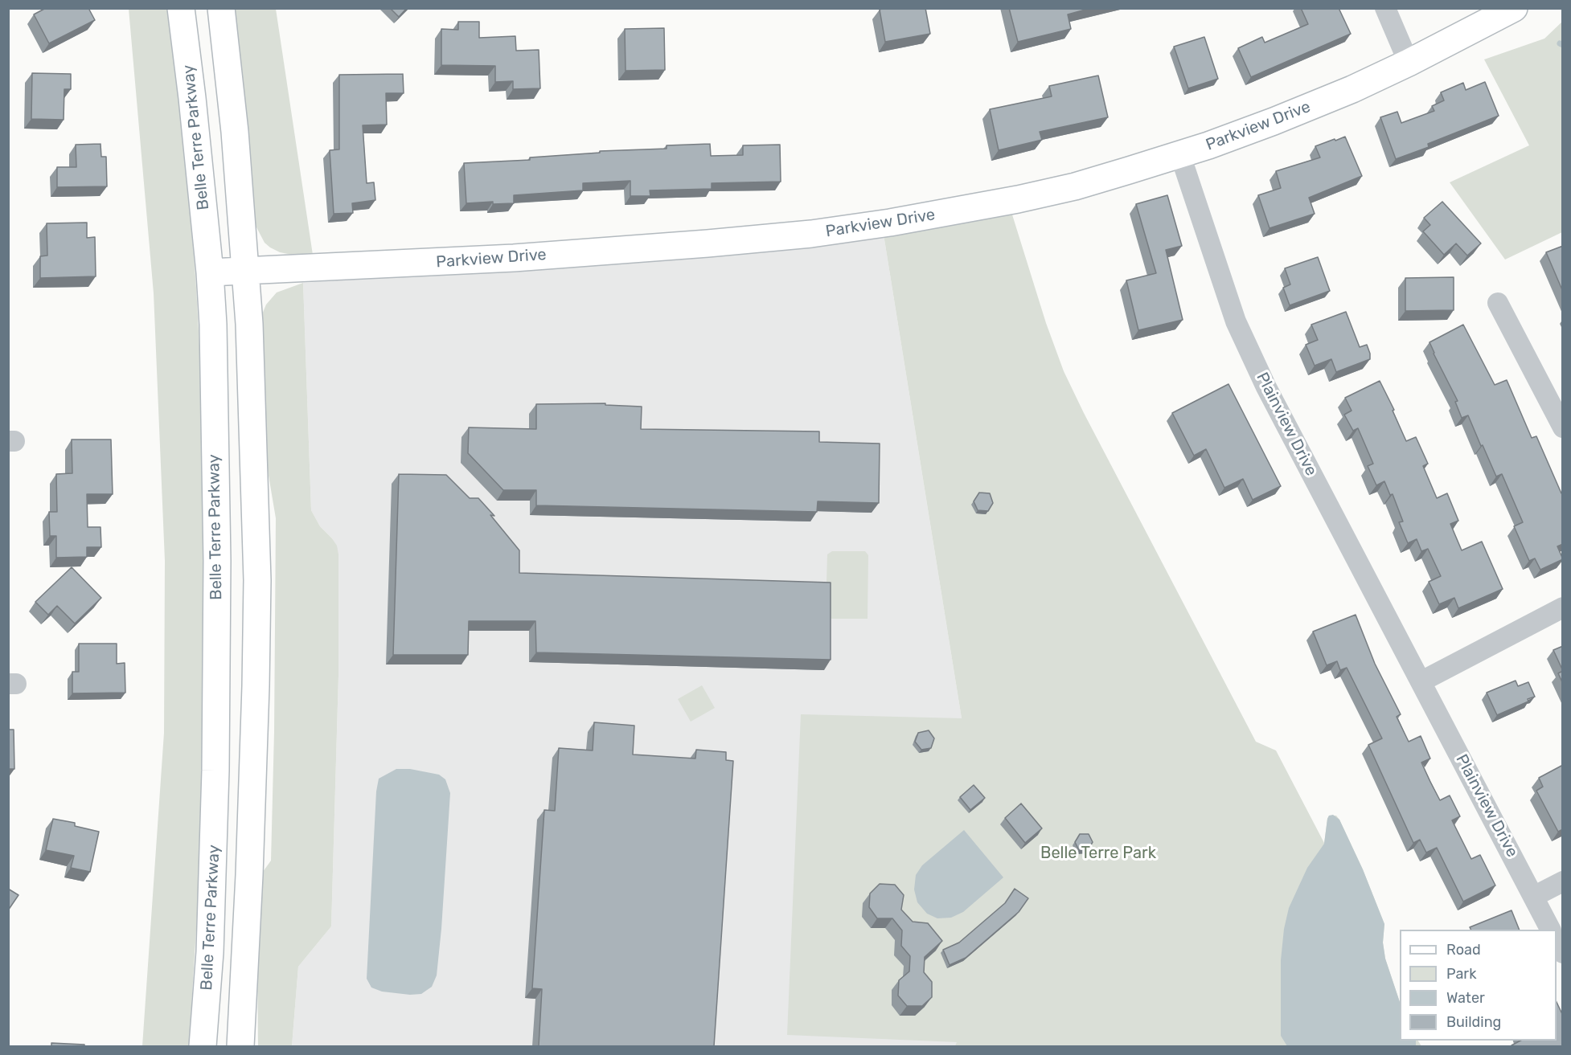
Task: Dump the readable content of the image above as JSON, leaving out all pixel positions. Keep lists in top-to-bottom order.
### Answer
{
  "streets": {
    "main road": ["Parkview Drive", "Belle Terre Parkway"],
    "street": ["Plainview Drive"]
  },
  "crossings": [
    ["Parkview Drive", "Belle Terre Parkway"],
    ["Parkview Drive", "Plainview Drive"]
  ],
  "parks": ["Belle Terre Park"],
  "legend": [
    "Road",
    "Park",
    "Water",
    "Building"
  ]
}
